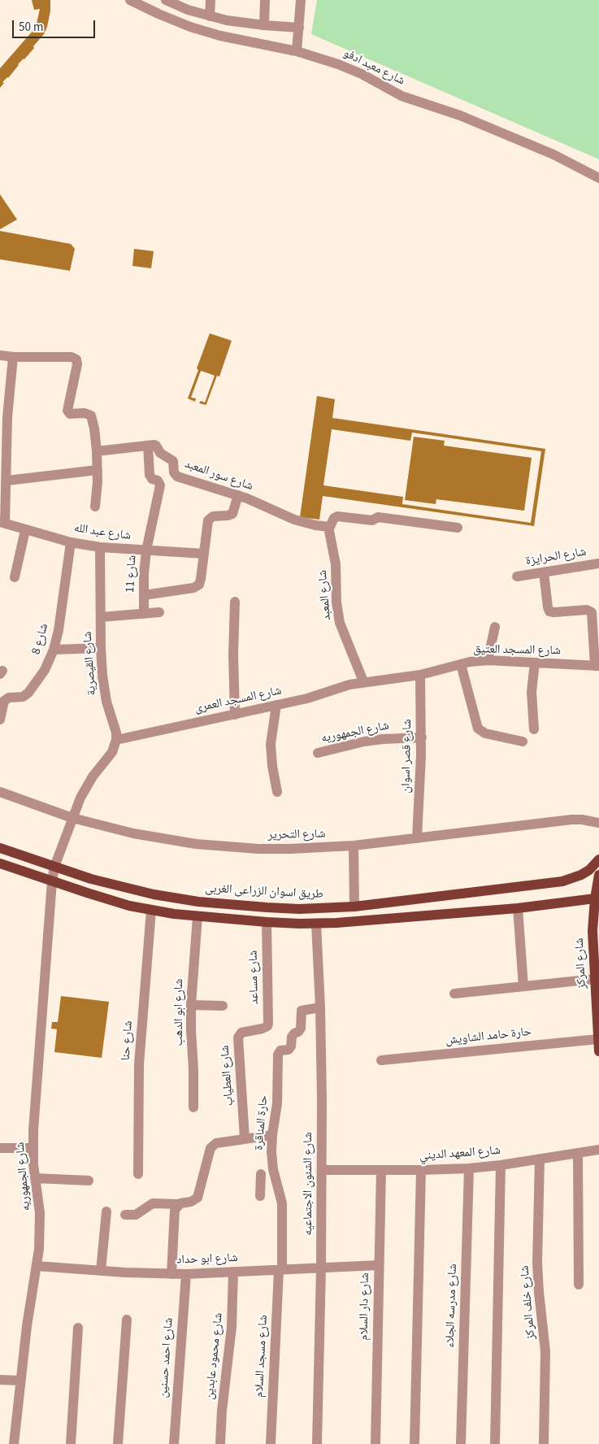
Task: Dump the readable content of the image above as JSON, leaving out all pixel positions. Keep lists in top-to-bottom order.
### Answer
{
  "streets": {
    "main road": ["طريق اسوان الزراعى الغربى", "شارع المركز"],
    "street": [
      "شارع معبد ادفو",
      "شارع سور المعبد",
      "شارع عبد الله",
      "شارع الحرايزة",
      "شارع 11",
      "شارع المعبد",
      "شارع 8",
      "شارع المسجد العتيق",
      "شارع القيصرية",
      "شارع المسجد العمرى",
      "شارع الجمهوريه",
      "شارع قصر اسوان",
      "شارع التحرير",
      "شارع مساعد",
      "شارع ابو الدهب",
      "حارة حامد الشاويش",
      "شارع حنا",
      "شارع العطياب",
      "حارة المناقرة",
      "شارع المعهد الديني",
      "شارع الشئون الاجتماعيه",
      "شارع ابو حداد",
      "شارع خلف المركز",
      "شارع مدرسه الجلاء",
      "شارع دار السلام",
      "شارع محمود عابدين",
      "شارع مسجد السلام",
      "شارع احمد حسنين"
    ]
  },
  "crossings": [
    ["شارع سور المعبد", "شارع 11"],
    ["شارع سور المعبد", "شارع المعبد"],
    ["شارع عبد الله", "شارع 11"],
    ["شارع عبد الله", "شارع 8"],
    ["شارع عبد الله", "شارع القيصرية"],
    ["شارع المعبد", "شارع المسجد العتيق"],
    ["شارع المعبد", "شارع المسجد العمرى"],
    ["شارع المسجد العتيق", "شارع المسجد العمرى"],
    ["شارع المسجد العتيق", "شارع قصر اسوان"],
    ["شارع القيصرية", "شارع المسجد العمرى"],
    ["شارع الجمهوريه", "شارع قصر اسوان"],
    ["شارع الجمهوريه", "شارع ابو حداد"],
    ["شارع قصر اسوان", "شارع التحرير"],
    ["شارع المركز", "حارة حامد الشاويش"],
    ["شارع مساعد", "شارع العطياب"],
    ["حارة المناقرة", "شارع الشئون الاجتماعيه"],
    ["حارة المناقرة", "شارع ابو حداد"],
    ["حارة المناقرة", "شارع مسجد السلام"],
    ["شارع المعهد الديني", "شارع الشئون الاجتماعيه"],
    ["شارع المعهد الديني", "شارع خلف المركز"],
    ["شارع المعهد الديني", "شارع مدرسه الجلاء"],
    ["شارع المعهد الديني", "شارع دار السلام"],
    ["شارع الشئون الاجتماعيه", "شارع ابو حداد"],
    ["شارع ابو حداد", "شارع دار السلام"],
    ["شارع ابو حداد", "شارع محمود عابدين"],
    ["شارع ابو حداد", "شارع مسجد السلام"],
    ["شارع ابو حداد", "شارع احمد حسنين"]
  ],
  "scale_bar": "50 m"
}
